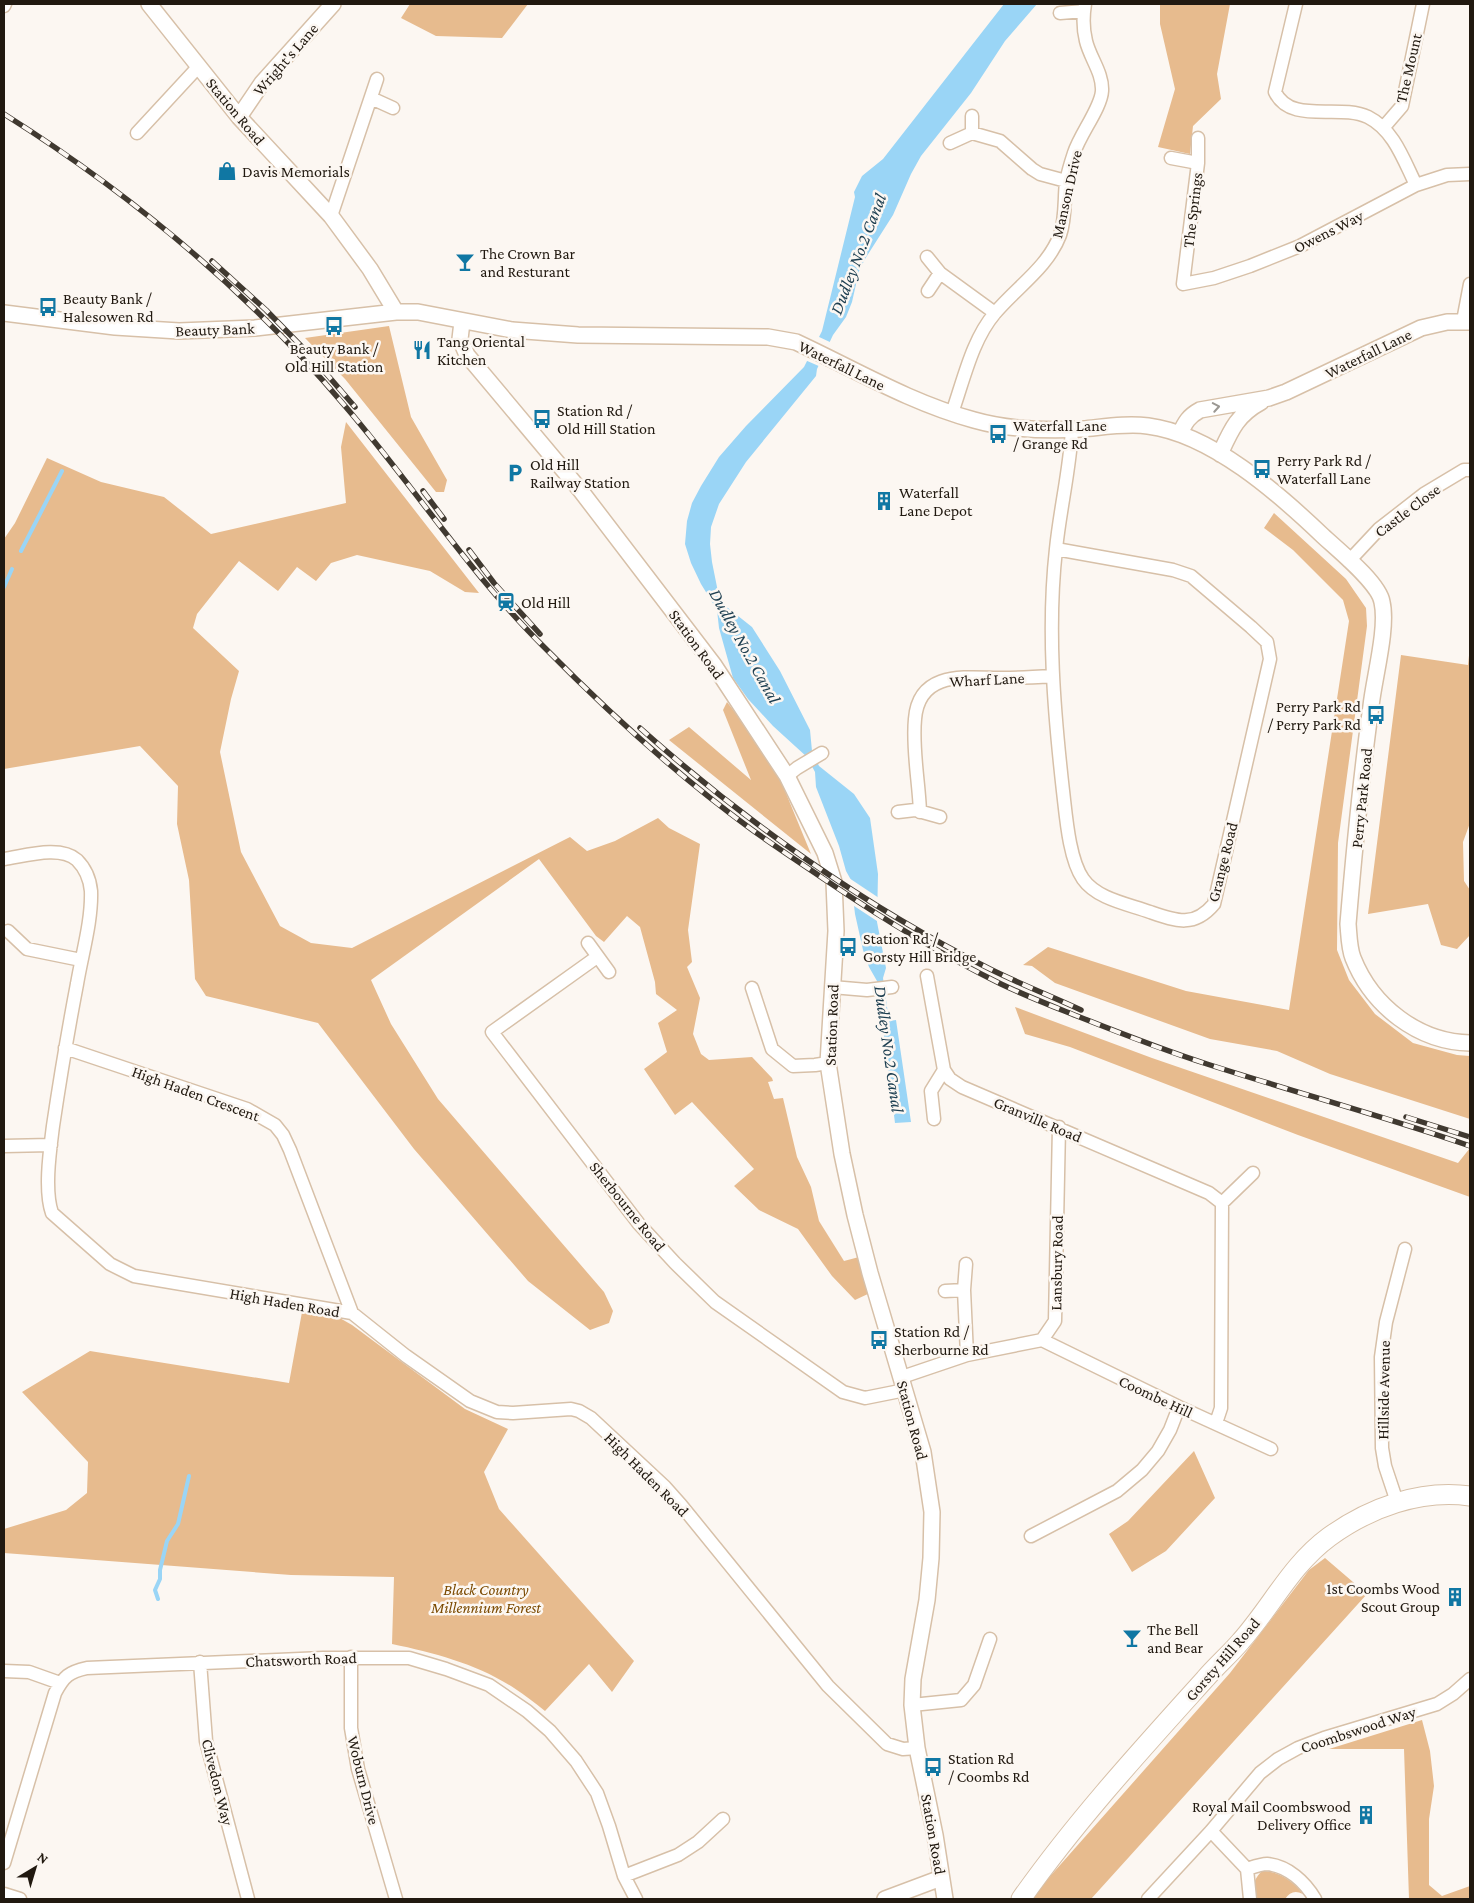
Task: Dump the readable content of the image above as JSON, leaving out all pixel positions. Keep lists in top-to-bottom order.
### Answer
{
  "streets": {
    "main road": ["Gorsty Hill Road"],
    "street": [
      "Wright's Lane",
      "The Mount",
      "Station Road",
      "Manson Drive",
      "The Springs",
      "Owens Way",
      "Beauty Bank",
      "Waterfall Lane",
      "Castle Close",
      "Wharf Lane",
      "Perry Park Road",
      "Grange Road",
      "High Haden Crescent",
      "Granville Road",
      "Sherbourne Road",
      "Lansbury Road",
      "High Haden Road",
      "Hillside Avenue",
      "Coombe Hill",
      "Chatsworth Road",
      "Coombswood Way",
      "Woburn Drive",
      "Clivedon Way"
    ]
  },
  "crossings": [
    ["Wright's Lane", "Station Road"],
    ["Station Road", "Beauty Bank"],
    ["Station Road", "Waterfall Lane"],
    ["Station Road", "Sherbourne Road"],
    ["Station Road", "High Haden Road"],
    ["Manson Drive", "Waterfall Lane"],
    ["The Springs", "Owens Way"],
    ["Beauty Bank", "Waterfall Lane"],
    ["Waterfall Lane", "Perry Park Road"],
    ["Waterfall Lane", "Grange Road"],
    ["Castle Close", "Perry Park Road"],
    ["Wharf Lane", "Grange Road"],
    ["High Haden Crescent", "High Haden Road"],
    ["Granville Road", "Lansbury Road"],
    ["Lansbury Road", "Coombe Hill"],
    ["Hillside Avenue", "Gorsty Hill Road"],
    ["Chatsworth Road", "Woburn Drive"],
    ["Chatsworth Road", "Clivedon Way"]
  ],
  "water": ["Dudley No.2 Canal"],
  "parks": ["Black Country Millennium Forest"],
  "places": {
    "shop": ["Davis Memorials"],
    "bar": ["The Crown Bar and Resturant", "The Bell and Bear"],
    "bus stop": [
      "Beauty Bank / Halesowen Rd",
      "Beauty Bank / Old Hill Station",
      "Station Rd / Old Hill Station",
      "Waterfall Lane / Grange Rd",
      "Perry Park Rd / Waterfall Lane",
      "Perry Park Rd / Perry Park Rd",
      "Station Rd / Gorsty Hill Bridge",
      "Station Rd / Sherbourne Rd",
      "Station Rd / Coombs Rd"
    ],
    "restaurant": ["Tang Oriental Kitchen"],
    "parking": ["Old Hill Railway Station"],
    "building": ["Waterfall Lane Depot", "1st Coombs Wood Scout Group", "Royal Mail Coombswood Delivery Office"],
    "station": ["Old Hill"]
  },
  "north": "top right"
}
